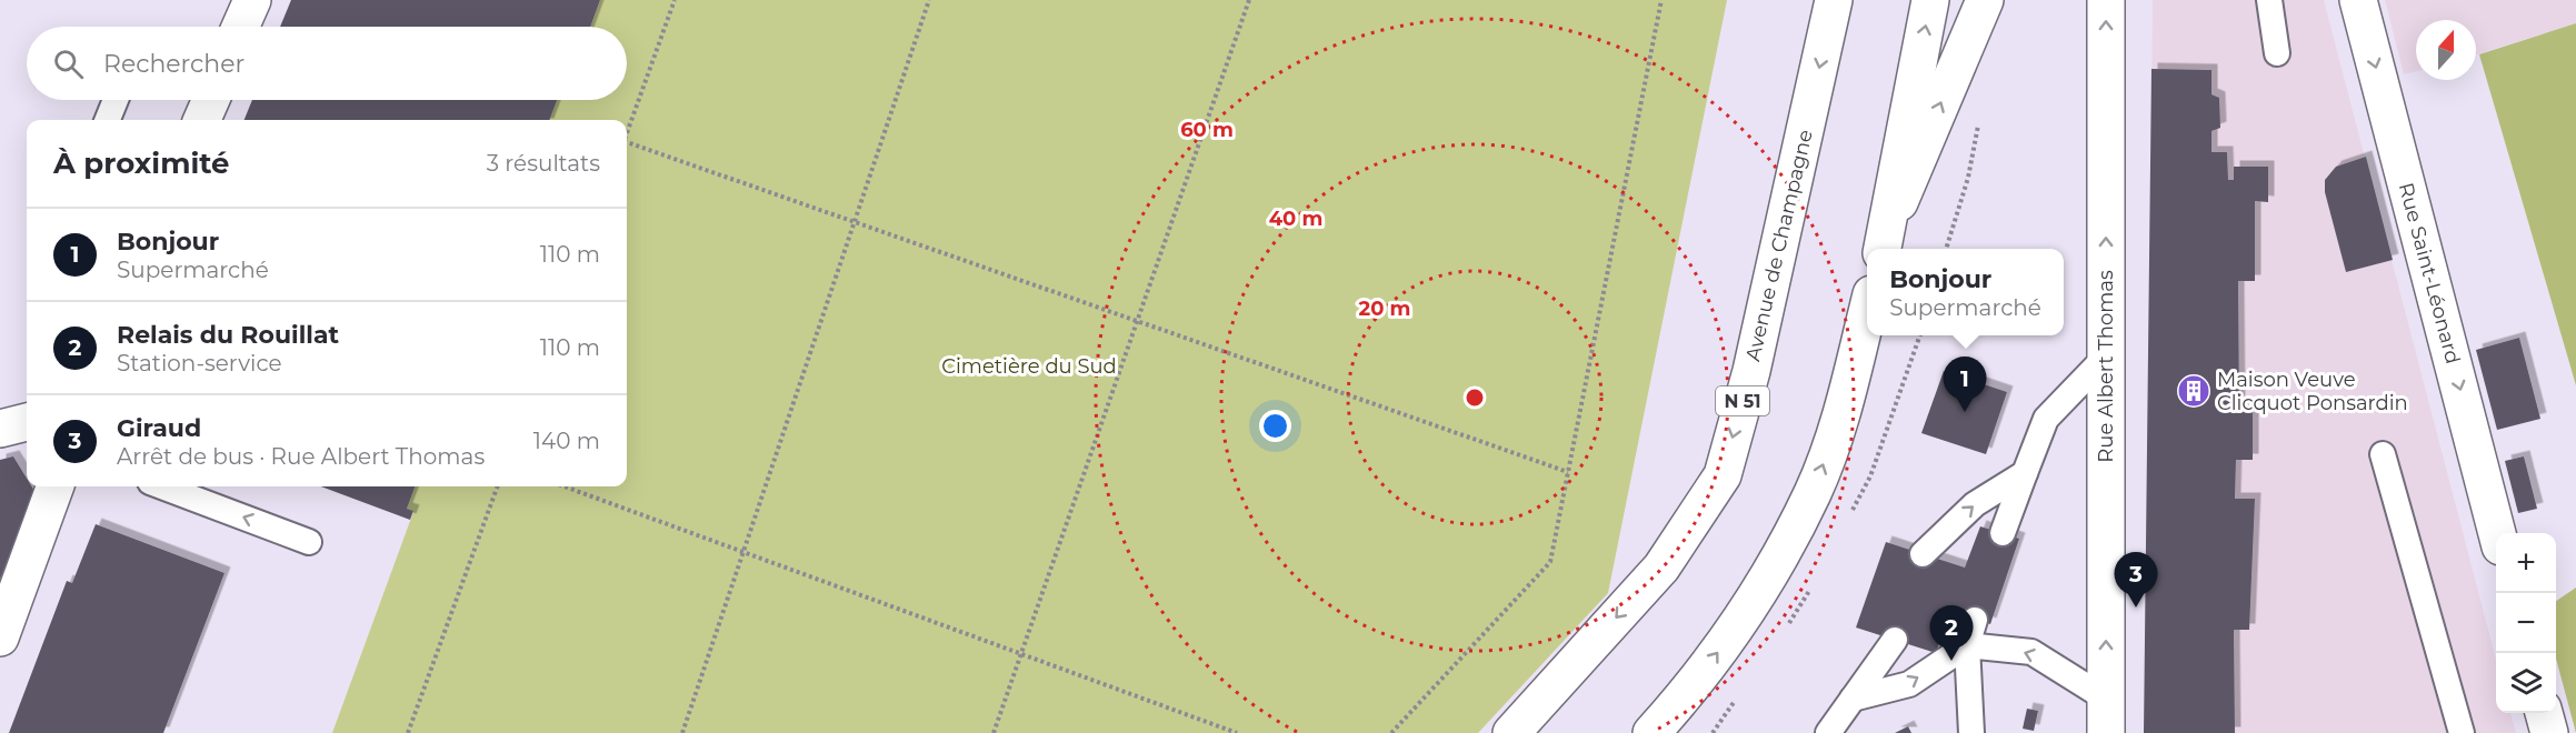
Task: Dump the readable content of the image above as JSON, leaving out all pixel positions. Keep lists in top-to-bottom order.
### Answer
{
  "streets": {
    "street": [
      "Avenue de Champagne",
      "Rue Saint-Léonard",
      "Rue Albert Thomas",
      "N 51"
    ]
  },
  "one_way": ["Rue Saint-Léonard"],
  "parks": ["Cimetière du Sud"],
  "places": {
    "building": ["Maison Veuve Clicquot Ponsardin"]
  },
  "north": "top",
  "page": {
    "search": "Rechercher",
    "heading": ["À proximité", "3 résultats"],
    "list": [
      {
        "mark": "1",
        "name": "Bonjour",
        "note": "Supermarché",
        "value": "110 m"
      },
      {
        "mark": "2",
        "name": "Relais du Rouillat",
        "note": "Station-service",
        "value": "110 m"
      },
      {
        "mark": "3",
        "name": "Giraud",
        "note": "Arrêt de bus · Rue Albert Thomas",
        "value": "140 m"
      }
    ],
    "popup": ["Bonjour", "Supermarché"],
    "pins": ["1", "3", "2"],
    "map_buttons": ["+", "−"]
  },
  "rings": ["60 m", "40 m", "20 m"]
}
